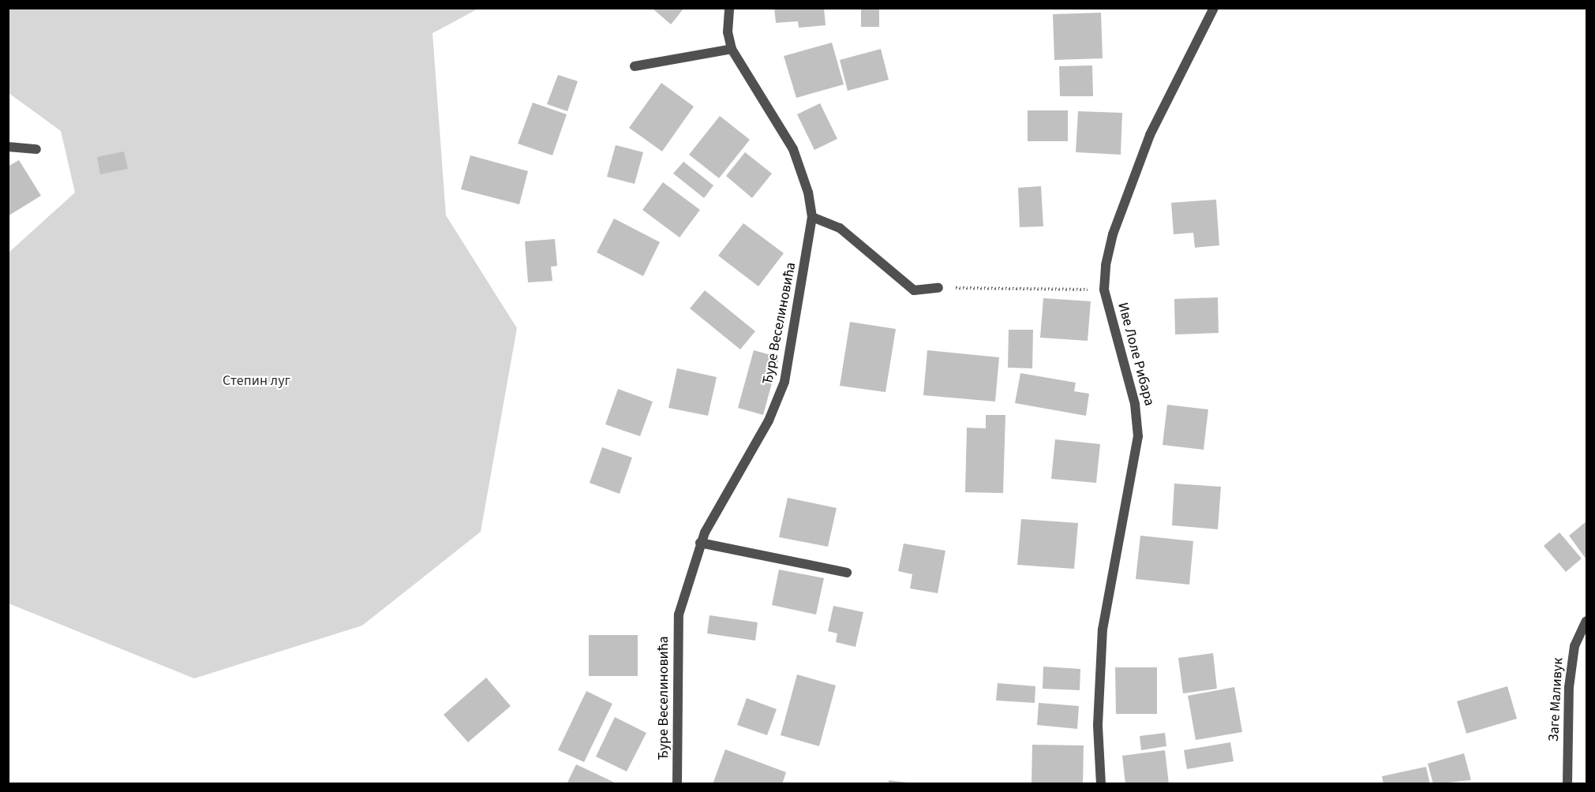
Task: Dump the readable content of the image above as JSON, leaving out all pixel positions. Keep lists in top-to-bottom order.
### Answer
{
  "streets": {
    "street": ["Ђуре Веселиновића", "Иве Лоле Рибара", "Заге Маливук"]
  },
  "parks": ["Степин луг"]
}
